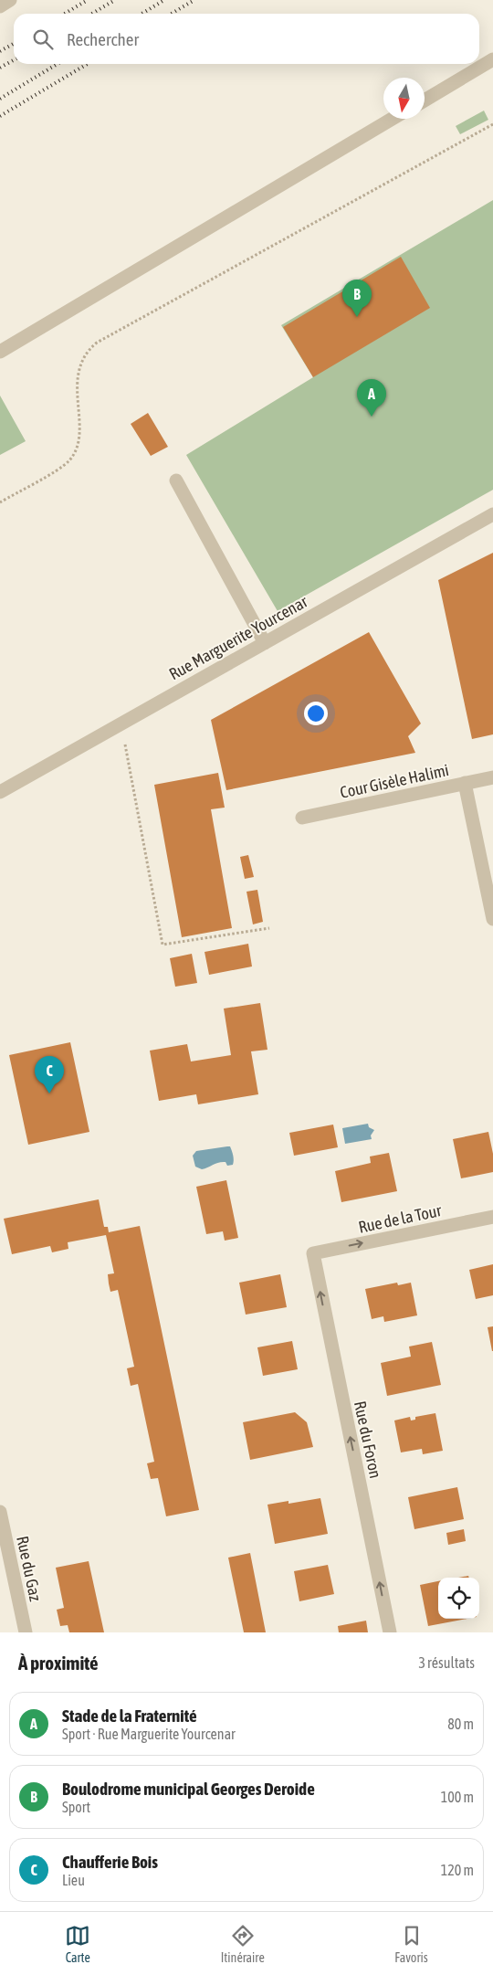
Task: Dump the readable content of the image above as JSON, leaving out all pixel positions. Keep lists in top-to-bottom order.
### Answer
{
  "streets": {
    "street": [
      "Rue Marguerite Yourcenar",
      "Cour Gisèle Halimi",
      "Rue de la Tour",
      "Rue du Foron",
      "Rue du Gaz"
    ]
  },
  "crossings": [
    ["Rue de la Tour", "Rue du Foron"]
  ],
  "one_way": ["Rue de la Tour", "Rue du Foron"],
  "north": "bottom",
  "page": {
    "search": "Rechercher",
    "pins": ["B", "A", "C"],
    "heading": ["À proximité", "3 résultats"],
    "list": [
      {
        "mark": "A",
        "name": "Stade de la Fraternité",
        "note": "Sport · Rue Marguerite Yourcenar",
        "value": "80 m"
      },
      {
        "mark": "B",
        "name": "Boulodrome municipal Georges Deroide",
        "note": "Sport",
        "value": "100 m"
      },
      {
        "mark": "C",
        "name": "Chaufferie Bois",
        "note": "Lieu",
        "value": "120 m"
      }
    ],
    "nav": ["Carte", "Itinéraire", "Favoris"]
  }
}
